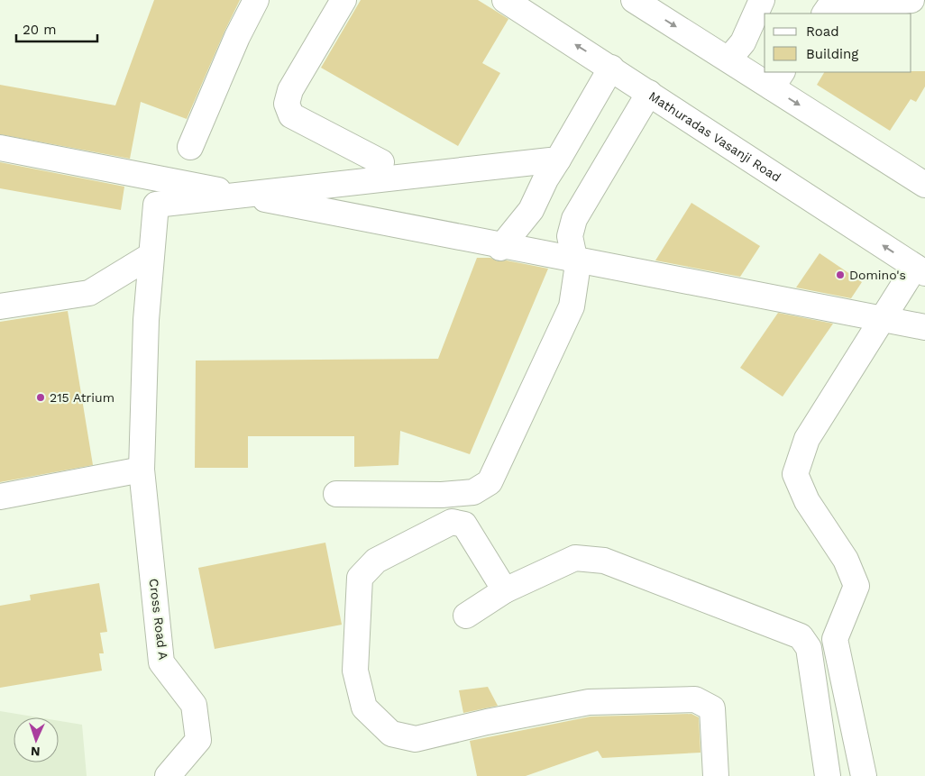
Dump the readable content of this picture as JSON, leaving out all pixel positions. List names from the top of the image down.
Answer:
{
  "streets": {
    "street": ["Mathuradas Vasanji Road", "Cross Road A"]
  },
  "places": ["Domino's", "215 Atrium"],
  "legend": ["Road", "Building"],
  "scale_bar": "20 m",
  "north": "bottom"
}
